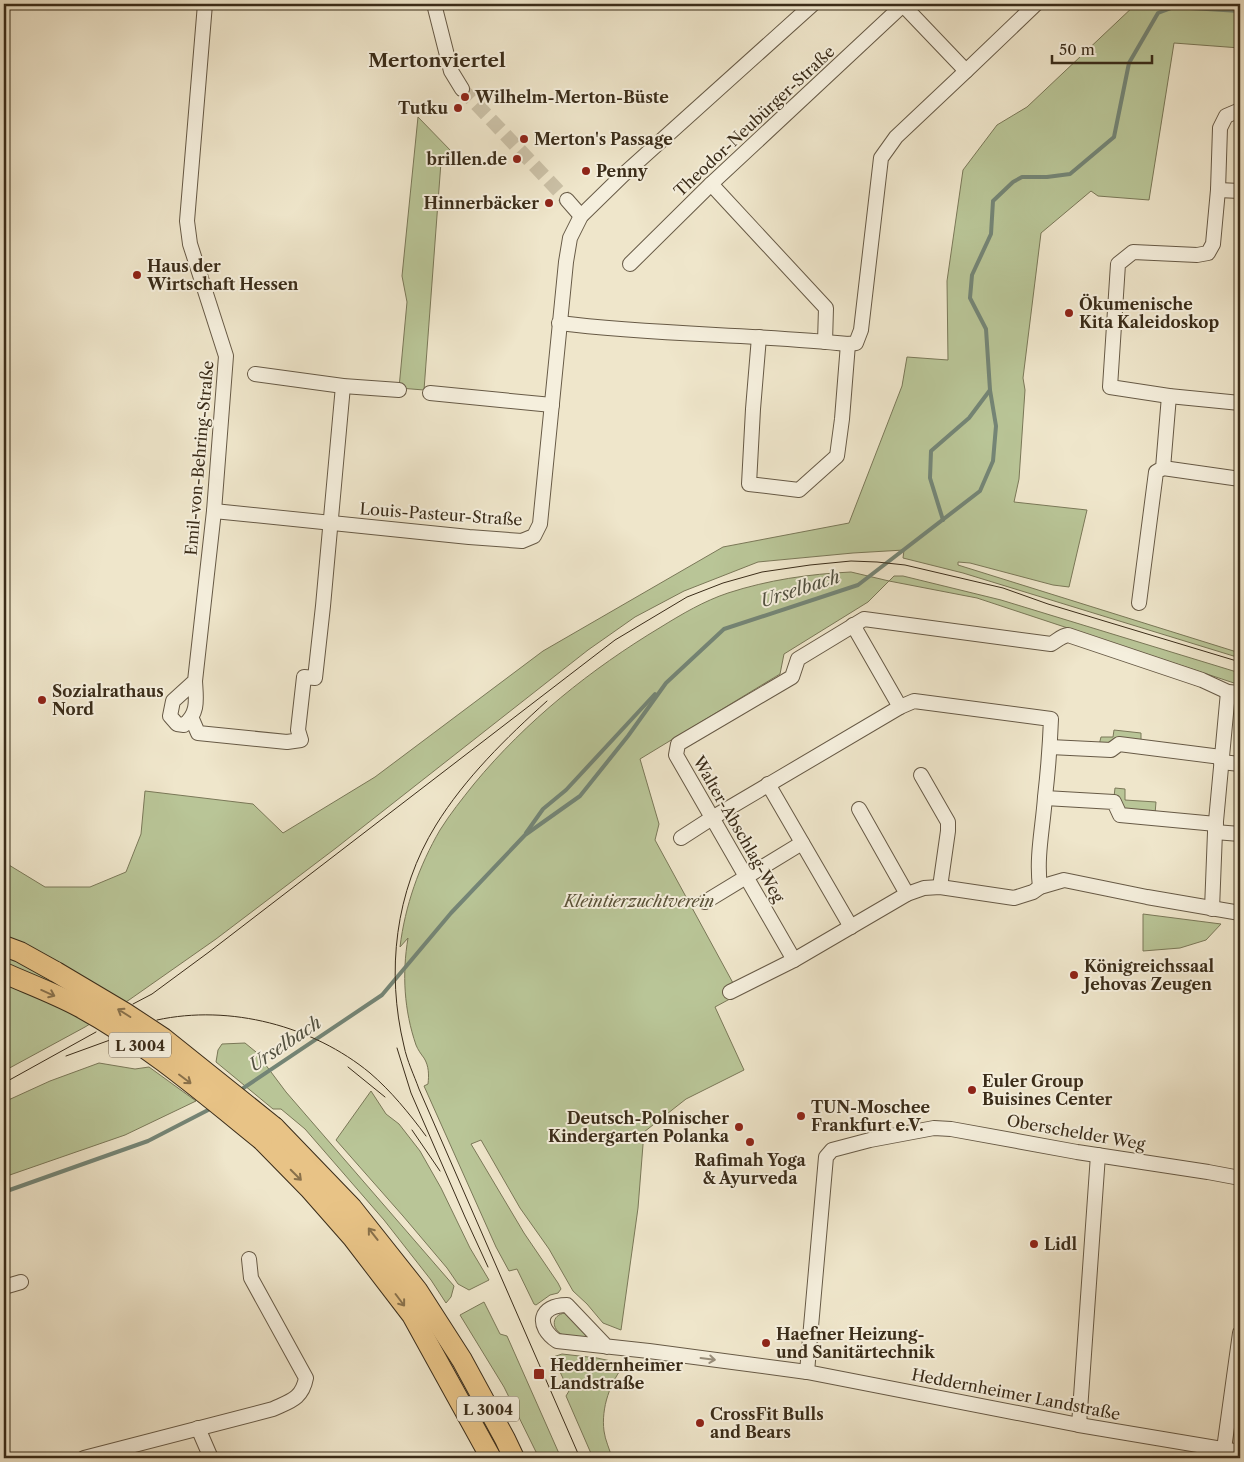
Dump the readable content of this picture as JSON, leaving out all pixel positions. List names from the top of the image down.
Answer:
{
  "streets": {
    "highway": ["L 3004"],
    "street": [
      "Theodor-Neubürger-Straße",
      "Emil-von-Behring-Straße",
      "Louis-Pasteur-Straße",
      "Walter-Abschlag-Weg",
      "Oberschelder Weg",
      "Heddernheimer Landstraße"
    ]
  },
  "crossings": [
    ["Emil-von-Behring-Straße", "Louis-Pasteur-Straße"],
    ["Oberschelder Weg", "Heddernheimer Landstraße"]
  ],
  "districts": ["Mertonviertel"],
  "water": ["Urselbach"],
  "parks": ["Kleintierzuchtverein"],
  "places": {
    "other": [
      "Wilhelm-Merton-Büste",
      "Tutku",
      "Merton's Passage",
      "brillen.de",
      "Penny",
      "Hinnerbäcker",
      "Haus der Wirtschaft Hessen",
      "Ökumenische Kita Kaleidoskop",
      "Sozialrathaus Nord",
      "Königreichssaal Jehovas Zeugen",
      "Euler Group Buisines Center",
      "TUN-Moschee Frankfurt e.V.",
      "Deutsch-Polnischer Kindergarten Polanka",
      "Rafimah Yoga & Ayurveda",
      "Lidl",
      "Haefner Heizung- und Sanitärtechnik",
      "CrossFit Bulls and Bears"
    ],
    "transit": ["Heddernheimer Landstraße"]
  },
  "scale_bar": "50 m"
}
